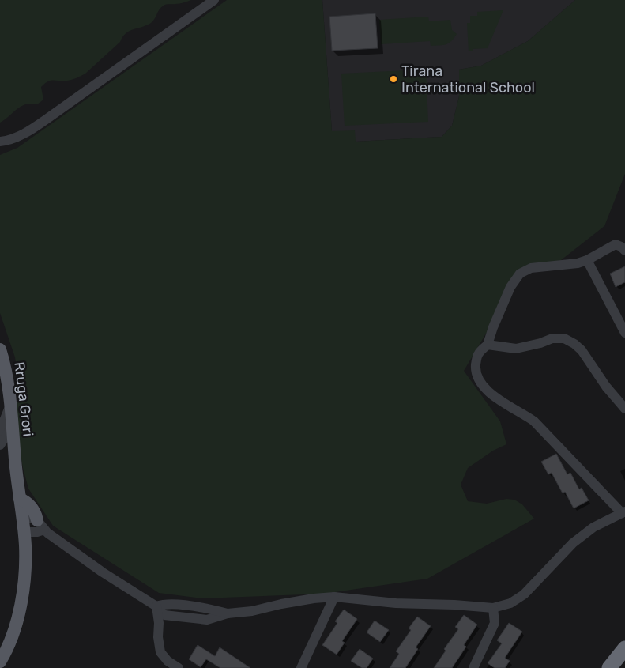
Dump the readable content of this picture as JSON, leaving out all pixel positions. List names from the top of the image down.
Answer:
{
  "streets": {
    "main road": ["Rruga Grori"]
  },
  "places": ["Tirana International School"]
}
